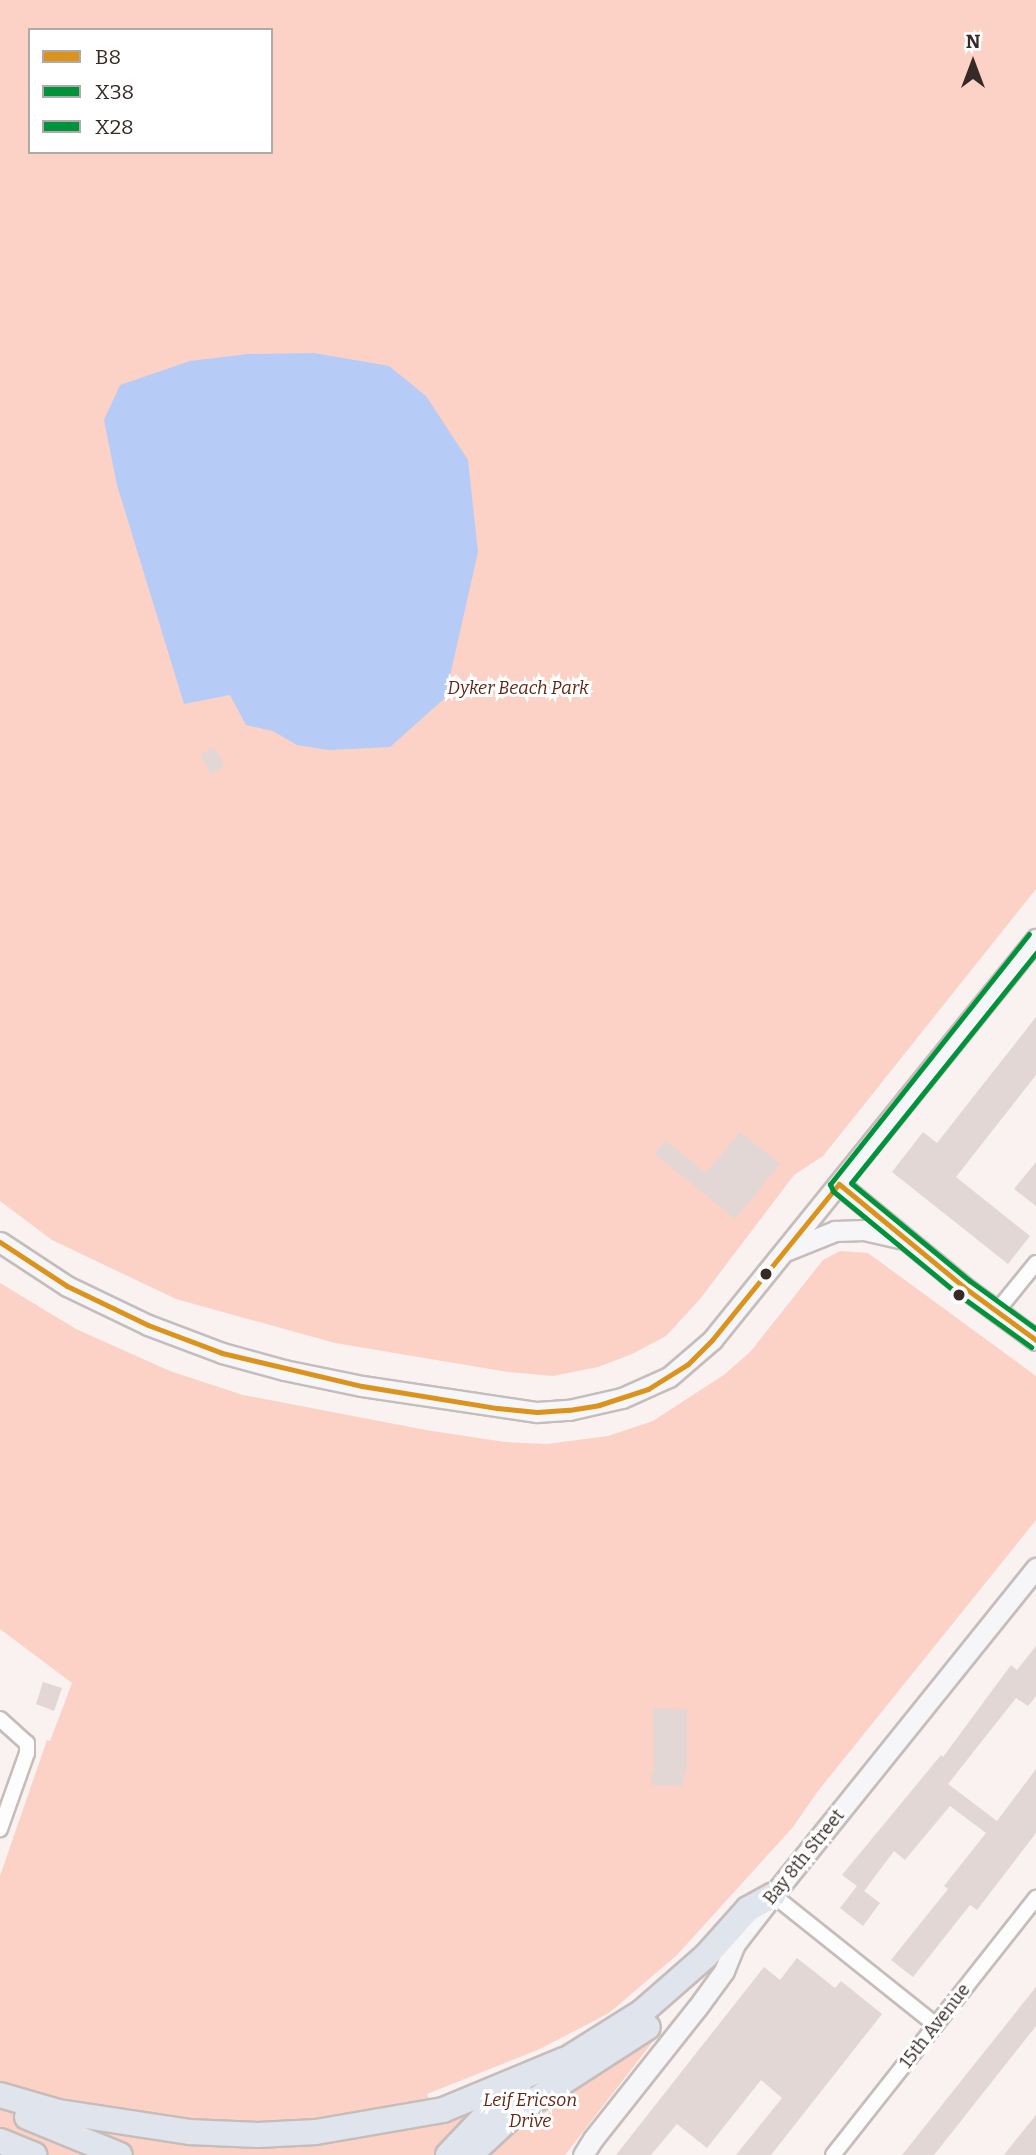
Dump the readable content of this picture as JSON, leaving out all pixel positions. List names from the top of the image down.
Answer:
{
  "streets": {
    "main road": ["Bay 8th Street"],
    "street": ["15th Avenue"]
  },
  "parks": ["Dyker Beach Park", "Leif Ericson Drive"],
  "lines": ["transit line X38", "transit line X28", "transit line B8"],
  "legend": ["B8", "X38", "X28"],
  "north": "top"
}
